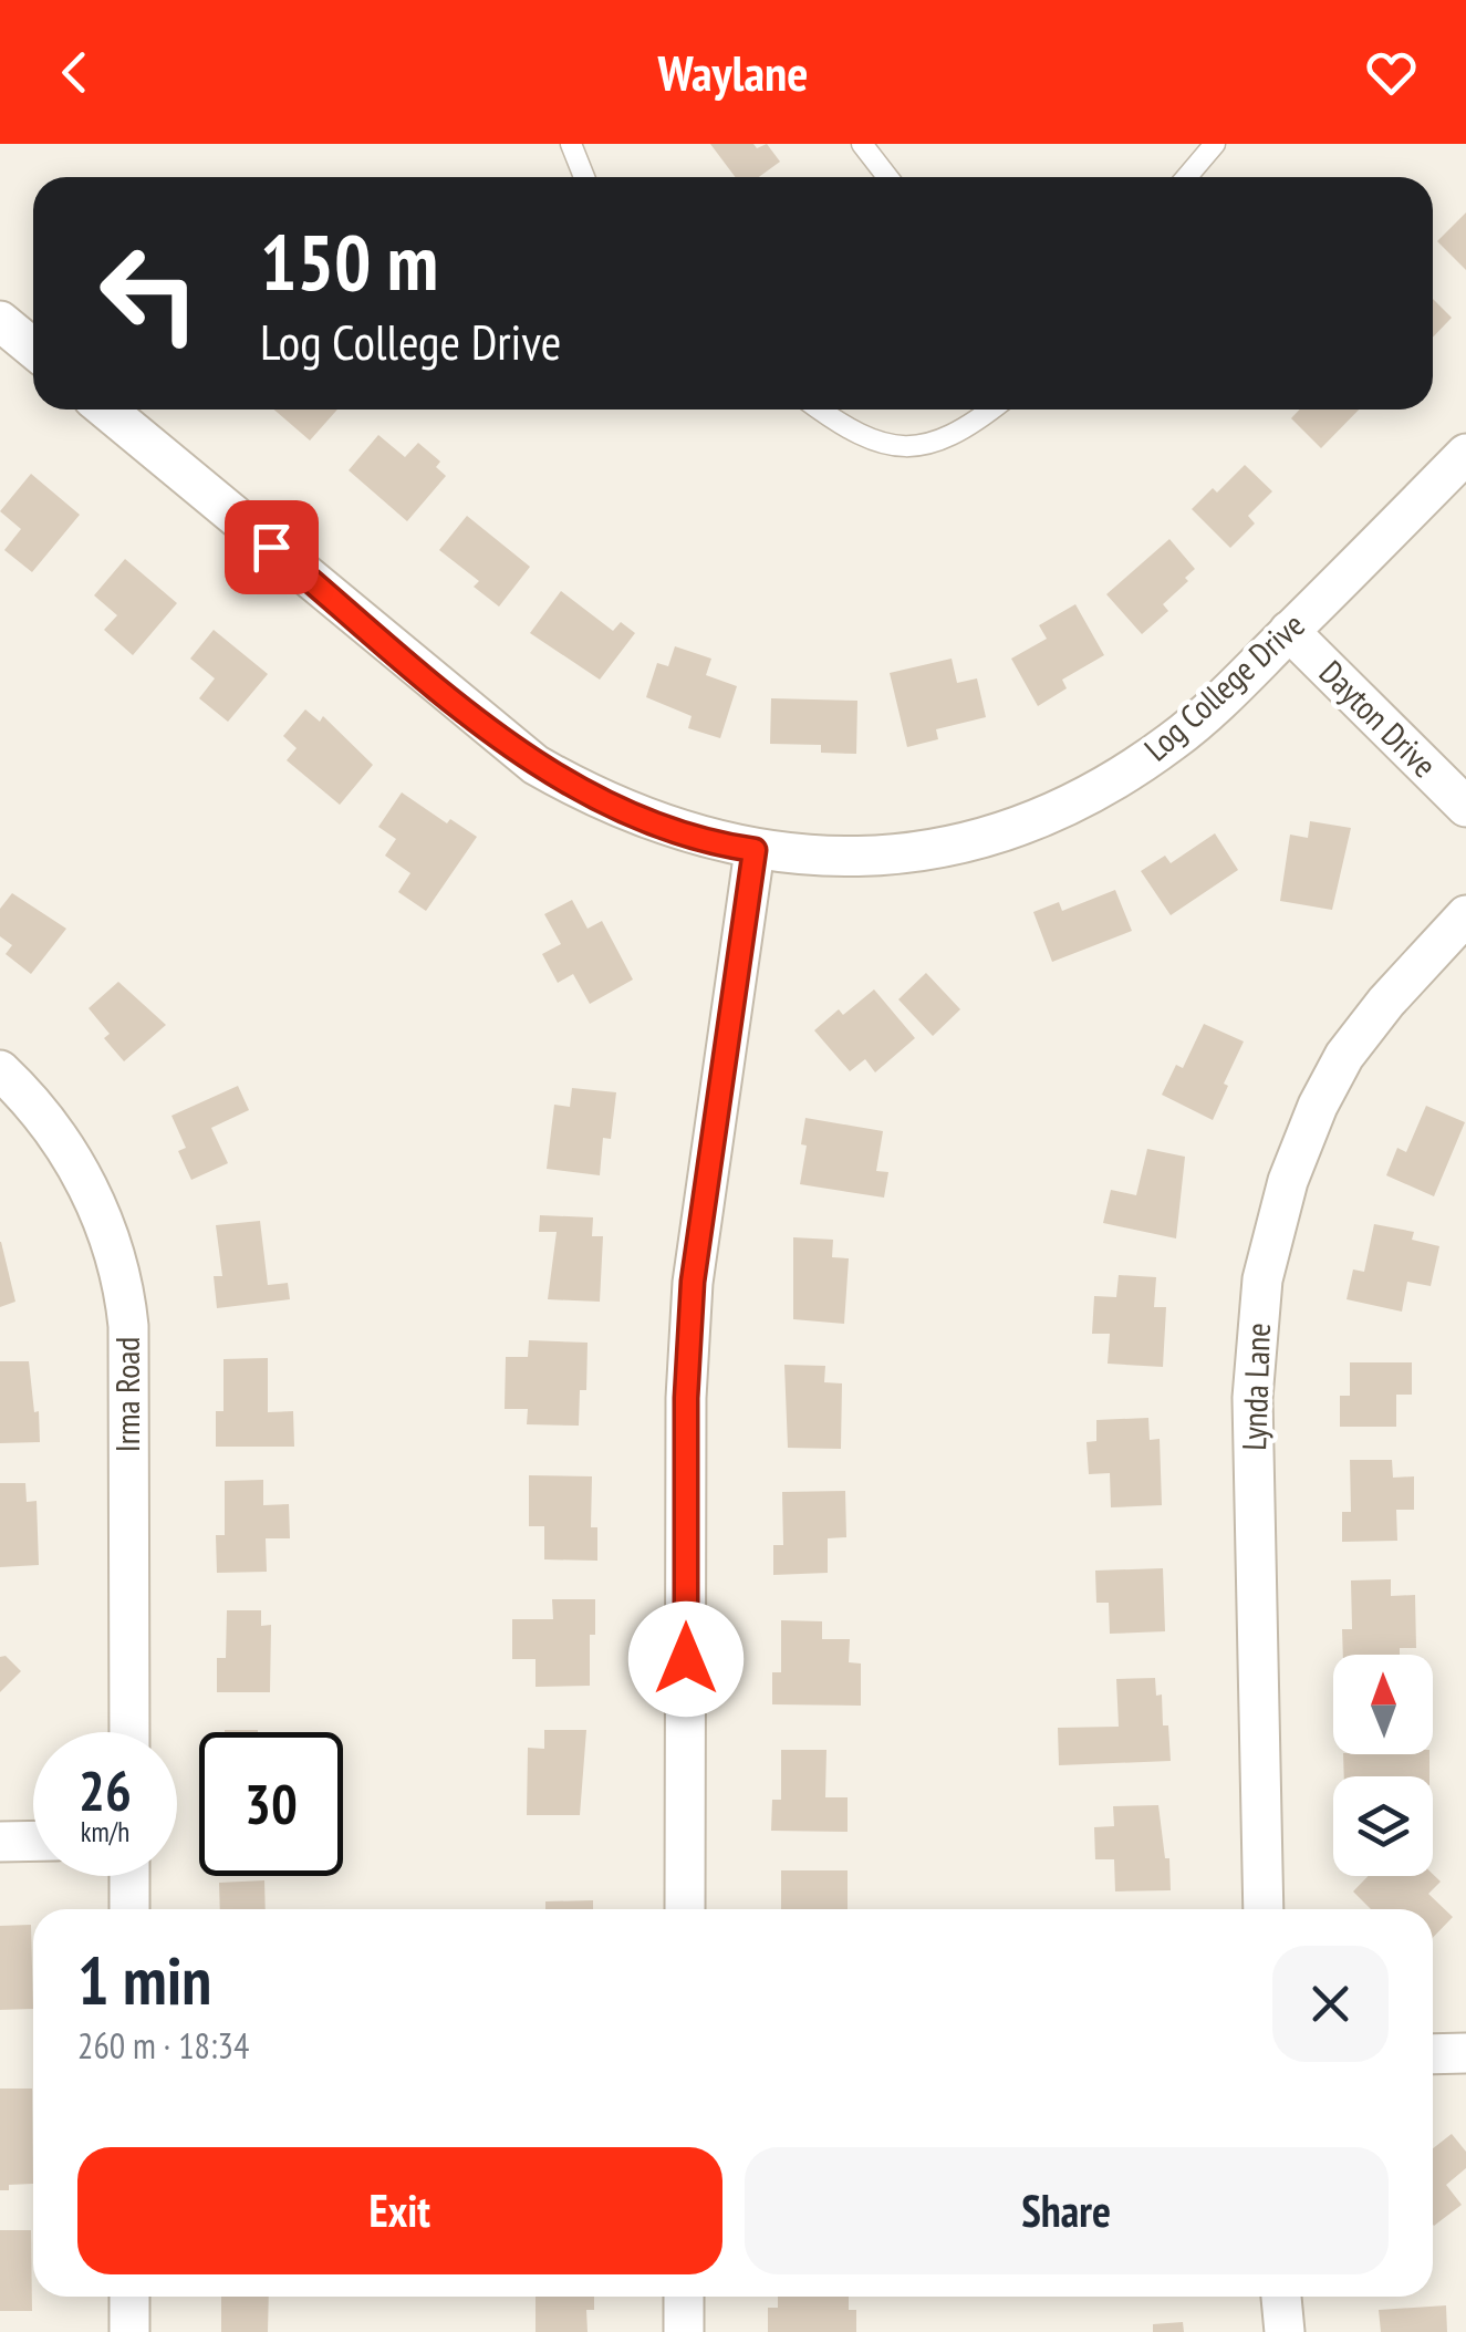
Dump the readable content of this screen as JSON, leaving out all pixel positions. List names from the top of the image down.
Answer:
{
  "streets": {
    "street": [
      "Log College Drive",
      "Dayton Drive",
      "Lynda Lane",
      "Irma Road"
    ]
  },
  "crossings": [
    ["Log College Drive", "Dayton Drive"]
  ],
  "north": "top",
  "page": {
    "header": "Waylane",
    "turn": ["150 m", "Log College Drive"],
    "speed": "26 km/h",
    "limit": "30",
    "heading": ["1 min", "260 m · 18:34"],
    "buttons": ["Exit", "Share"]
  }
}
